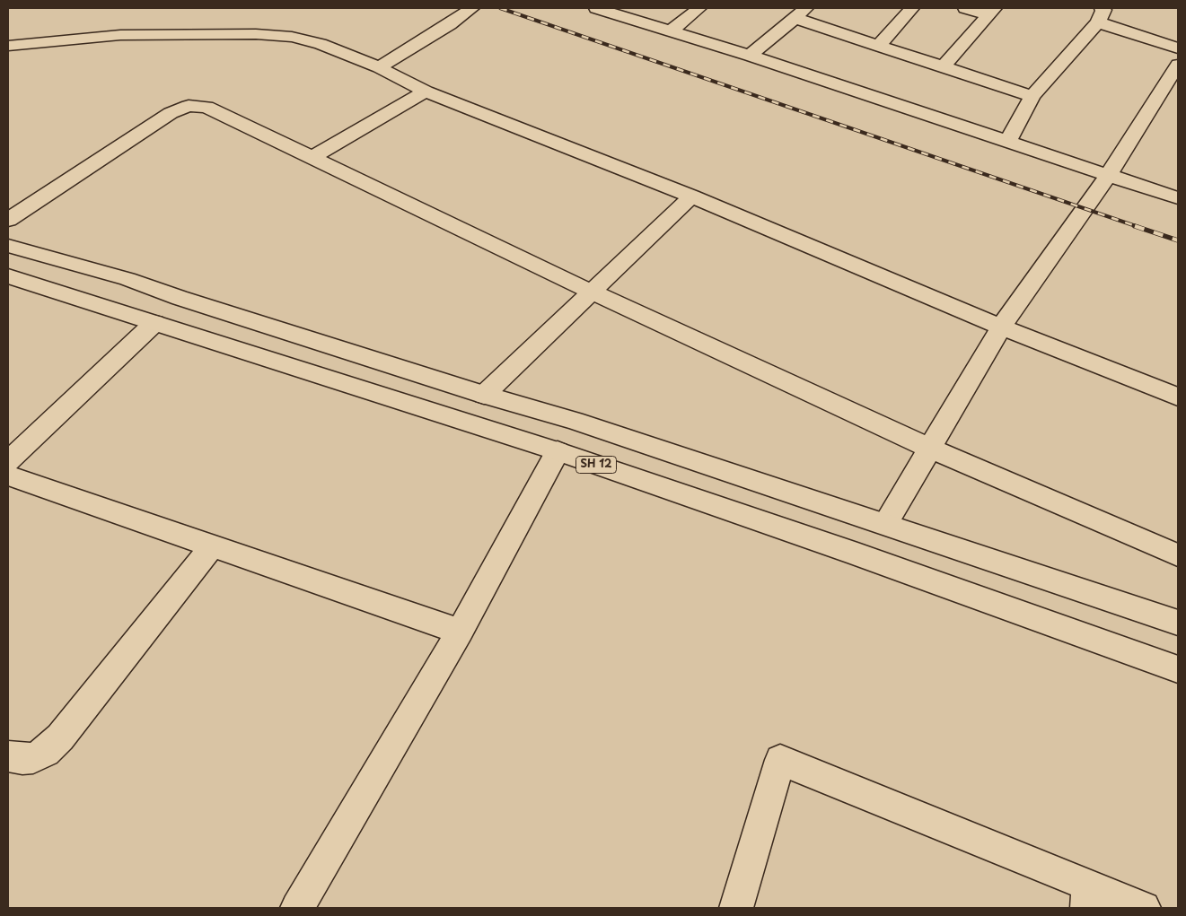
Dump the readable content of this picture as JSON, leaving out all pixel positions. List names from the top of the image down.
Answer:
{
  "streets": {
    "street": ["SH 12"]
  }
}
